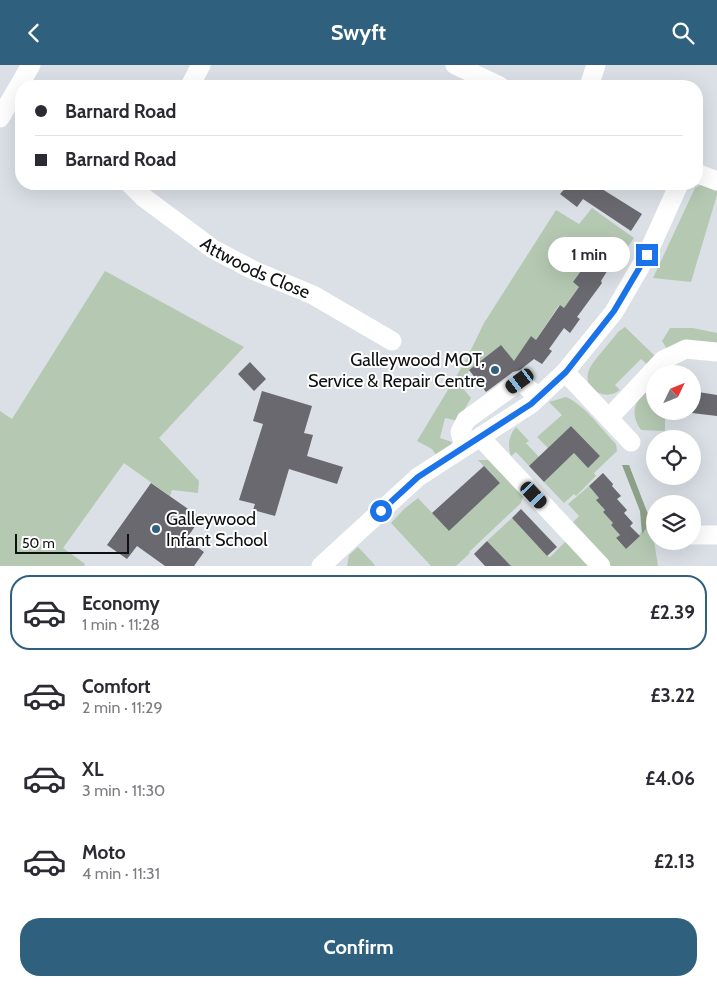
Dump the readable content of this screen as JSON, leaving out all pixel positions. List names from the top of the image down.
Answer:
{
  "streets": {
    "street": ["Attwoods Close"]
  },
  "places": ["Galleywood MOT, Service & Repair Centre", "Galleywood Infant School"],
  "scale_bar": "50 m",
  "north": "top right",
  "page": {
    "header": "Swyft",
    "banner": ["Barnard Road", "Barnard Road"],
    "bubble": "1 min",
    "scale": "50 m",
    "list": [
      {
        "name": "Economy",
        "note": "1 min · 11:28",
        "value": "£2.39"
      },
      {
        "name": "Comfort",
        "note": "2 min · 11:29",
        "value": "£3.22"
      },
      {
        "name": "XL",
        "note": "3 min · 11:30",
        "value": "£4.06"
      },
      {
        "name": "Moto",
        "note": "4 min · 11:31",
        "value": "£2.13"
      }
    ],
    "buttons": "Confirm"
  }
}
